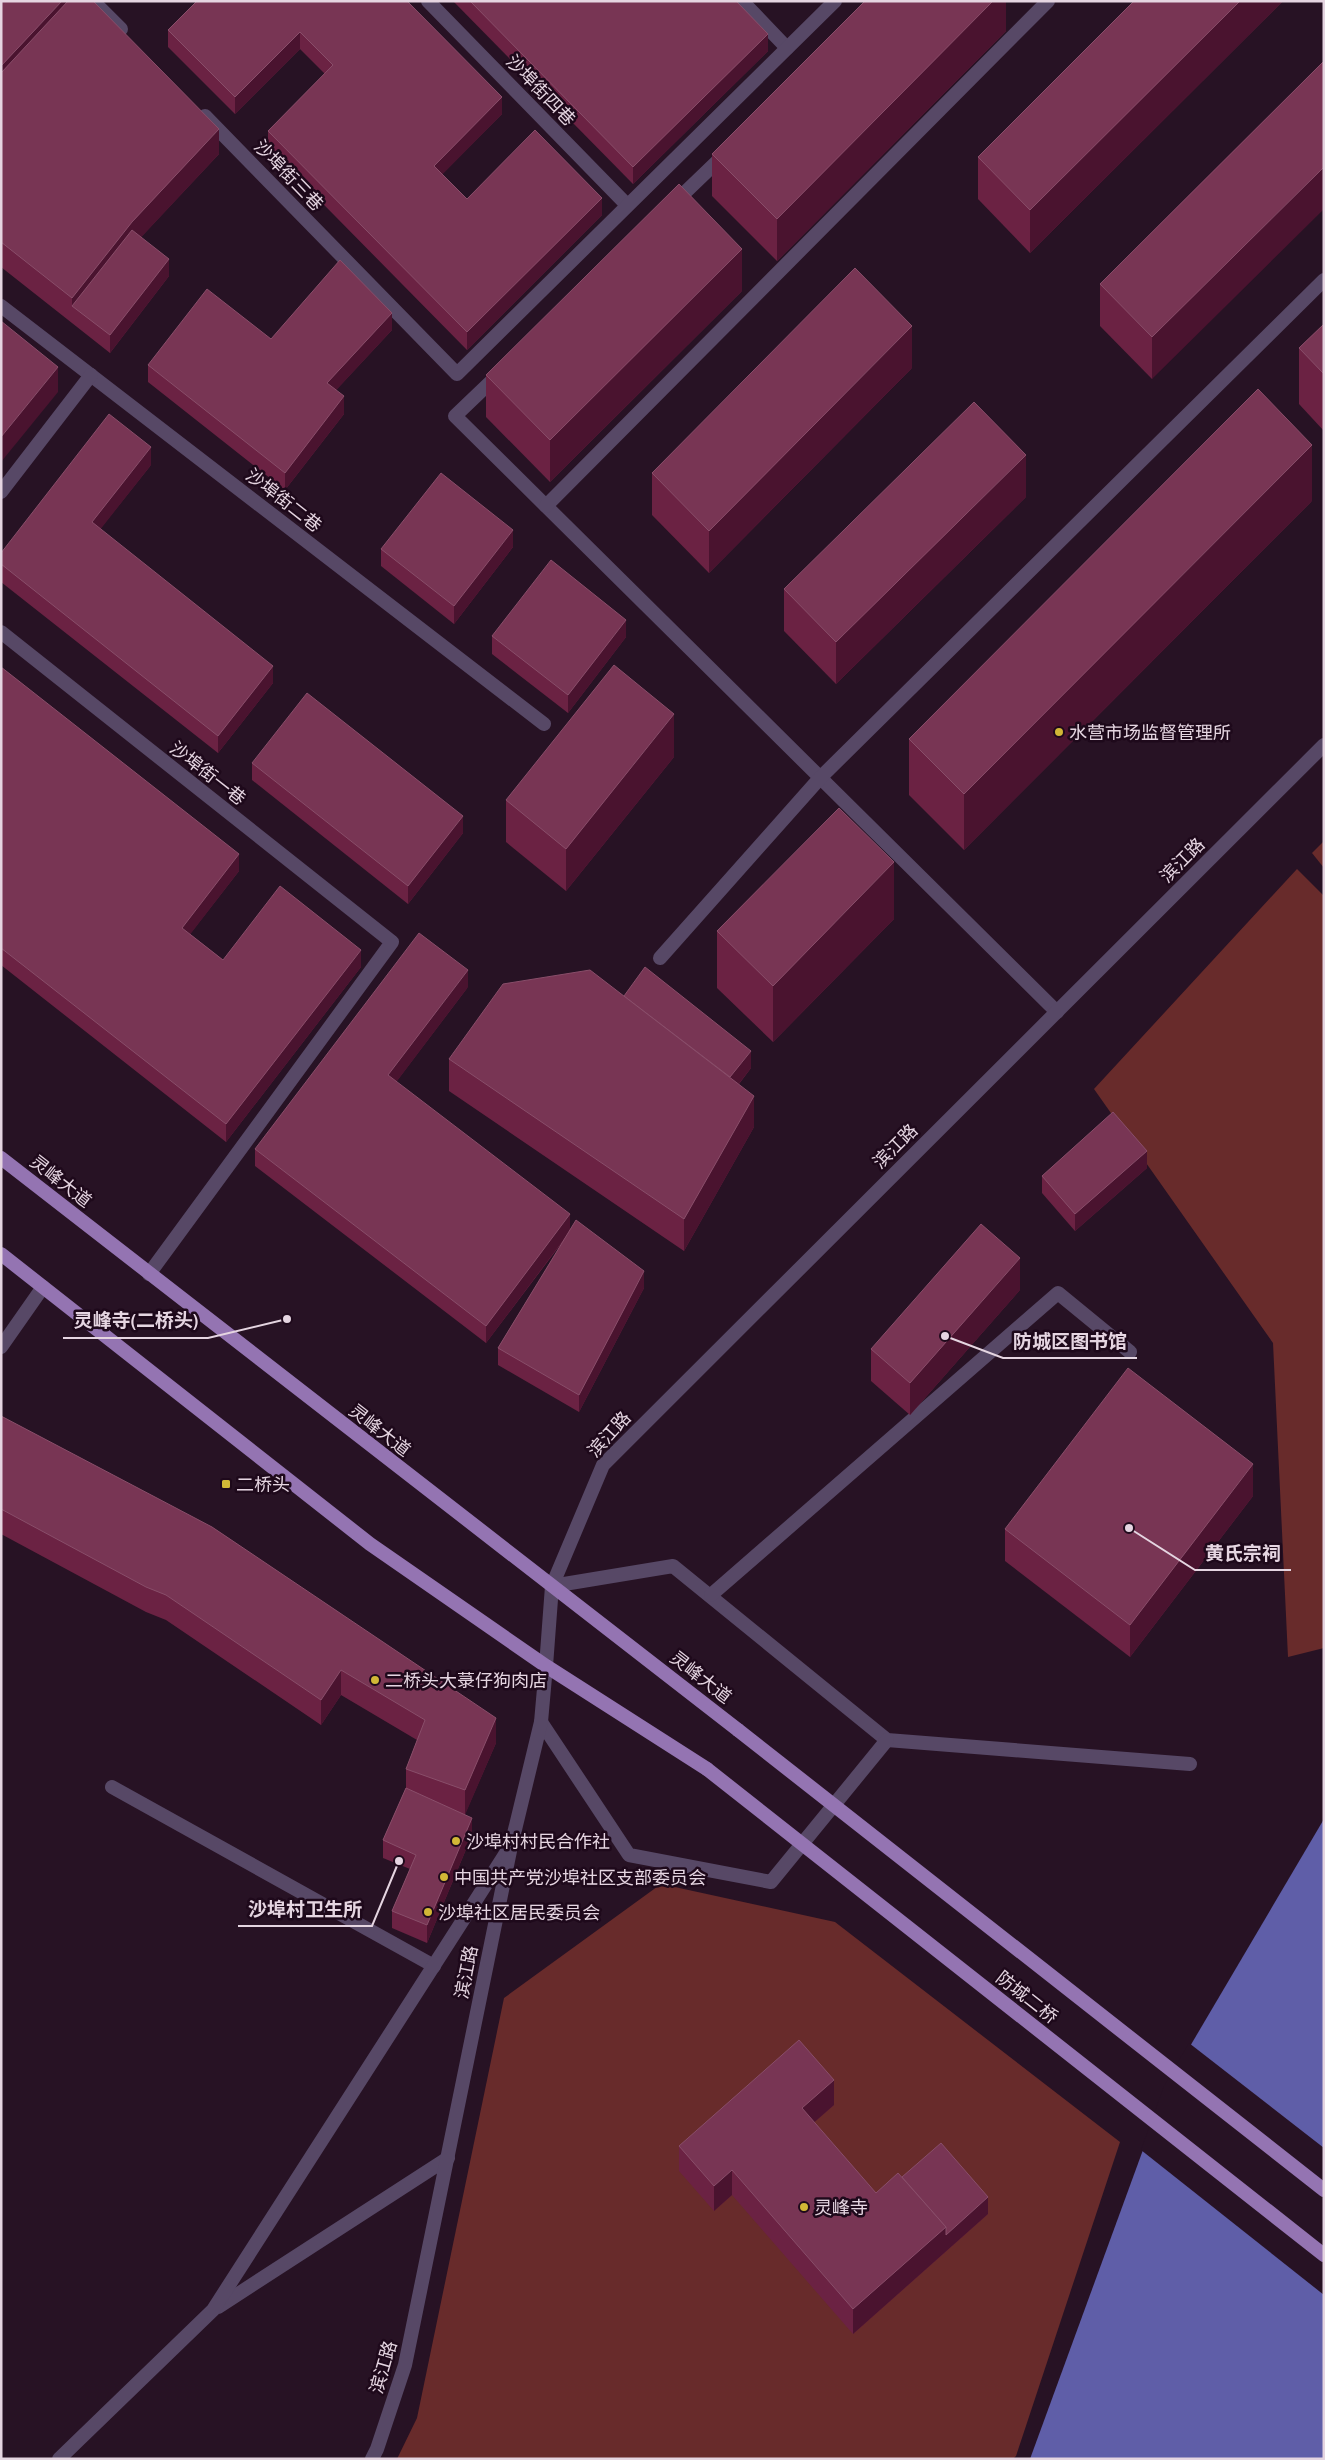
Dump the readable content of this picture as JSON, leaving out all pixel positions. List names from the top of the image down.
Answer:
{
  "streets": {
    "main road": ["灵峰大道", "防城二桥"],
    "street": [
      "沙埠街四巷",
      "沙埠街三巷",
      "沙埠街二巷",
      "沙埠街一巷",
      "滨江路"
    ]
  },
  "crossings": [
    ["沙埠街四巷", "沙埠街三巷"],
    ["沙埠街一巷", "灵峰大道"],
    ["滨江路", "灵峰大道"],
    ["滨江路", "防城二桥"],
    ["灵峰大道", "防城二桥"]
  ],
  "places": {
    "other": [
      "水营市场监督管理所",
      "灵峰寺(二桥头)",
      "防城区图书馆",
      "黄氏宗祠",
      "二桥头大菉仔狗肉店",
      "沙埠村村民合作社",
      "沙埠村卫生所",
      "中国共产党沙埠社区支部委员会",
      "沙埠社区居民委员会",
      "灵峰寺"
    ],
    "transit": ["二桥头"]
  }
}
